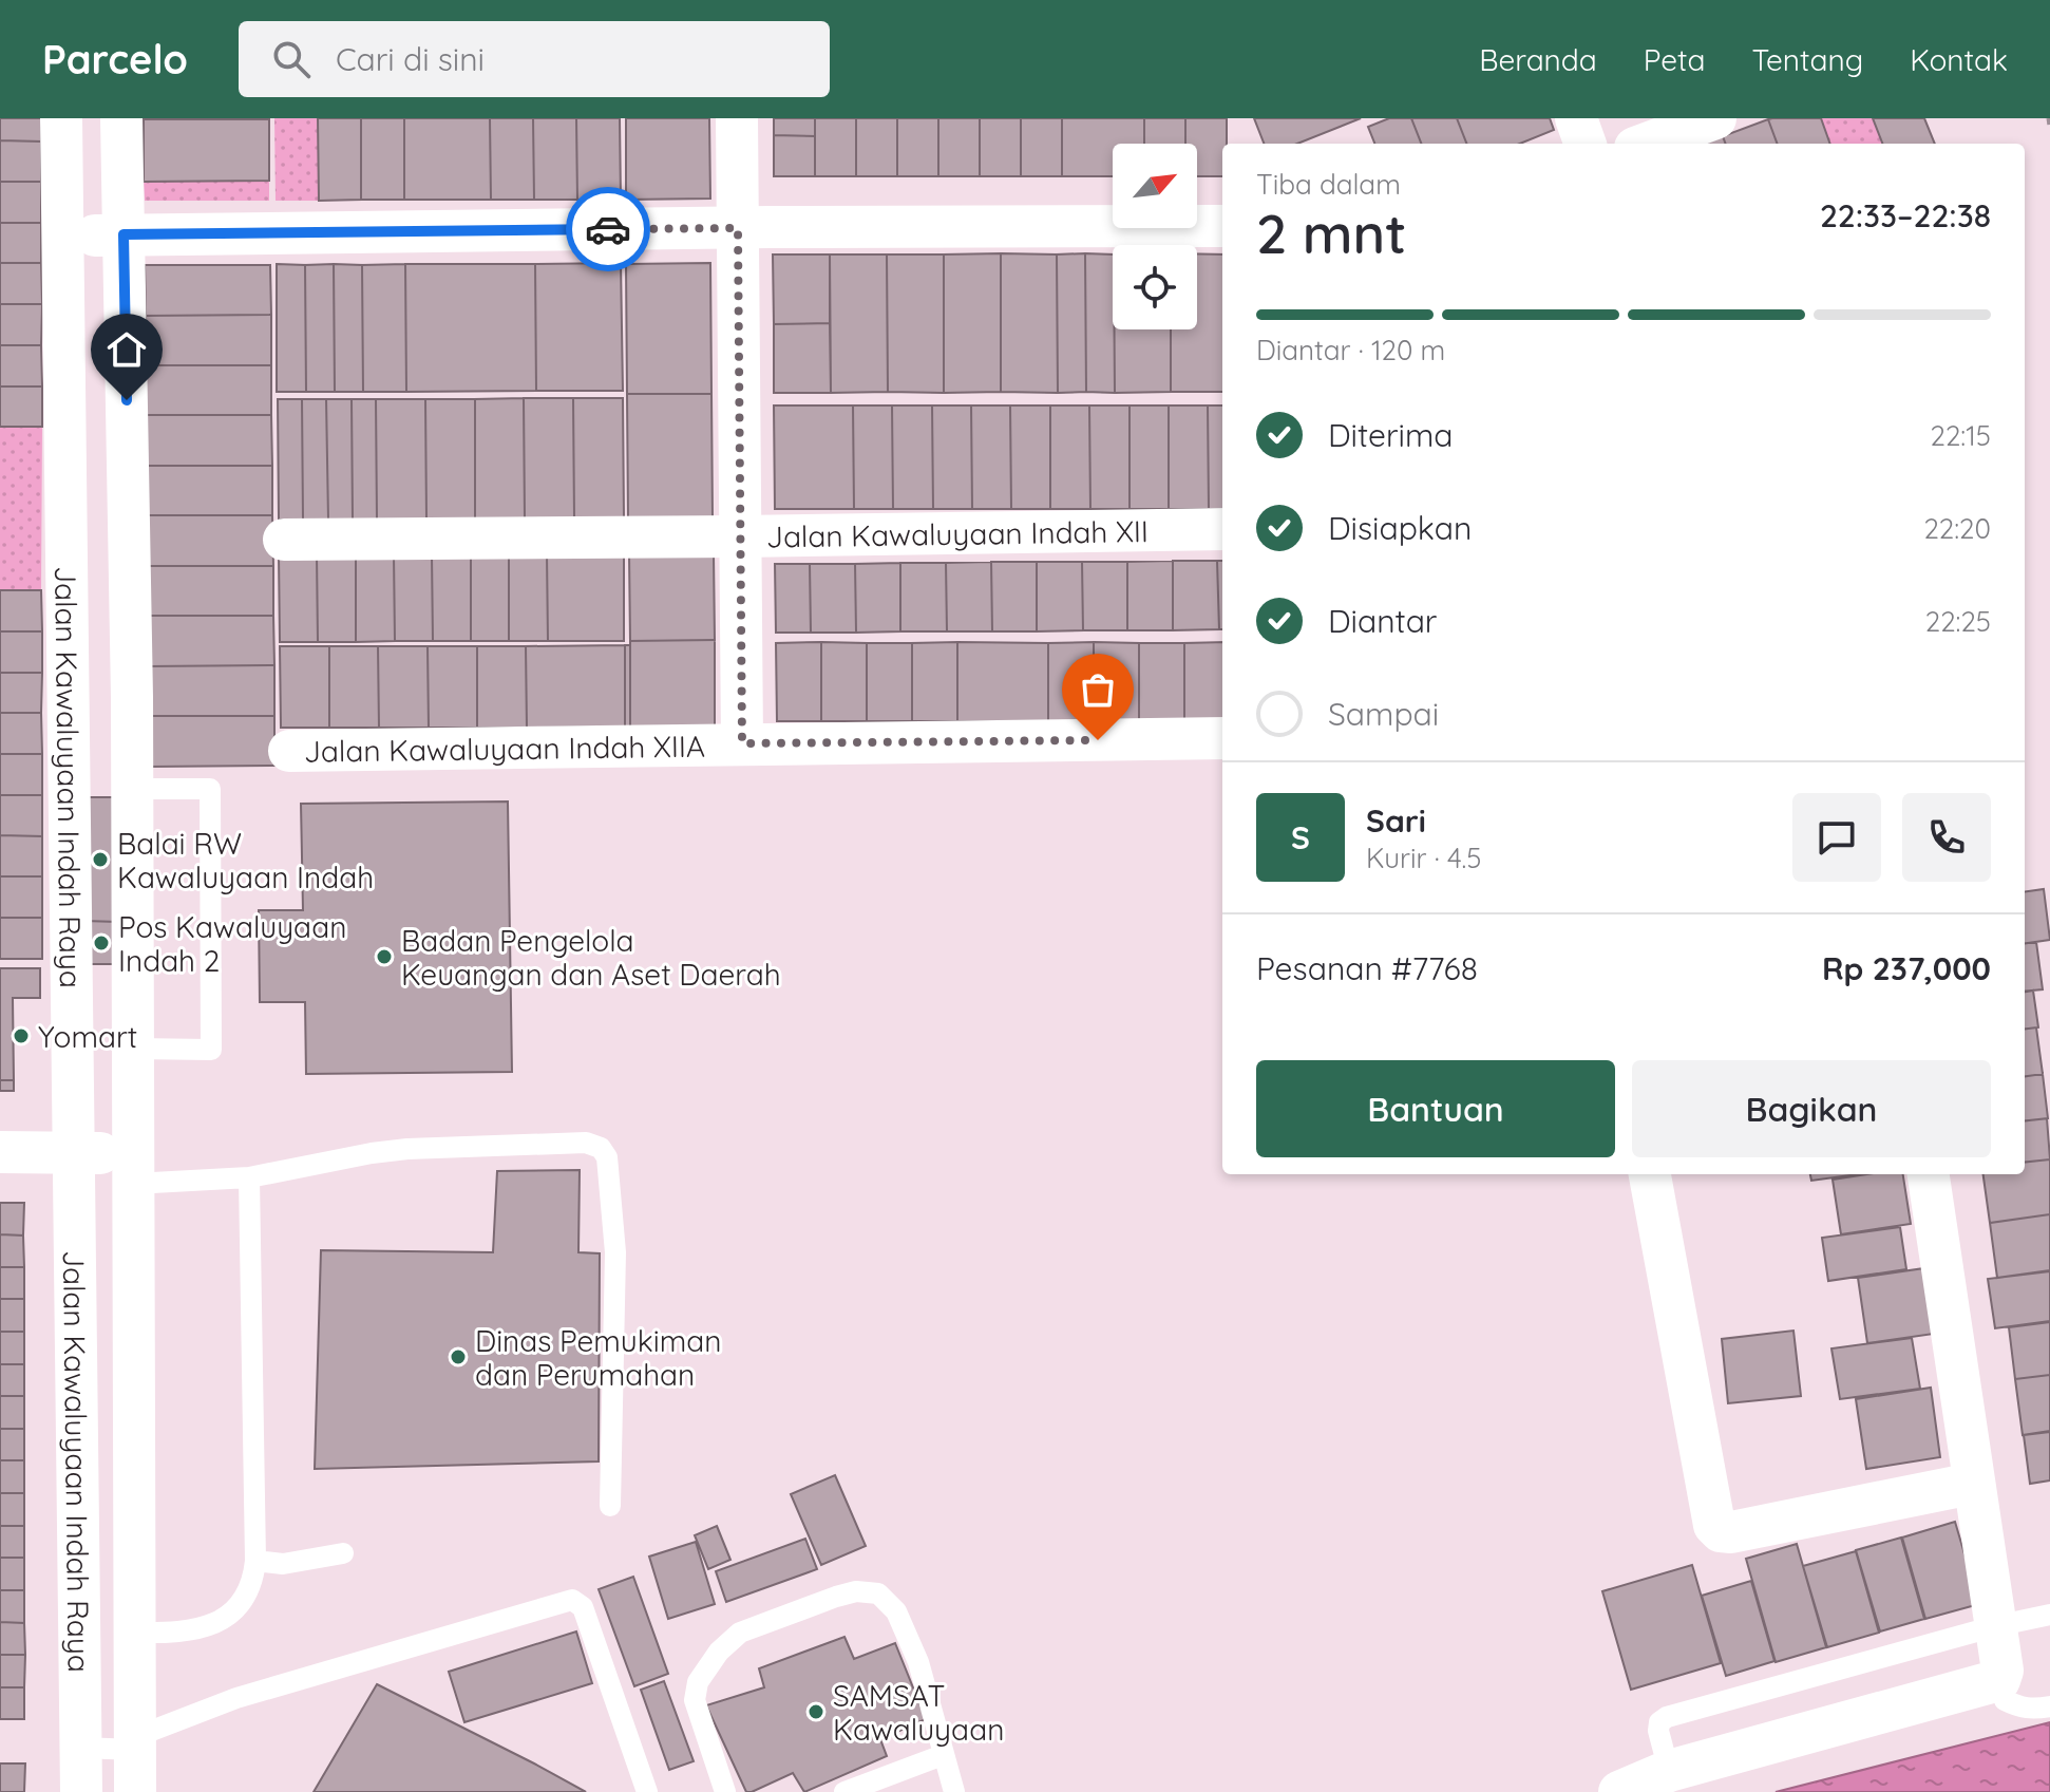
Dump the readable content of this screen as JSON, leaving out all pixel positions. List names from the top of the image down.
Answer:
{
  "streets": {
    "street": ["Jalan Kawaluyaan Indah XII", "Jalan Kawaluyaan Indah XIIA", "Jalan Kawaluyaan Indah Raya"]
  },
  "places": [
    "Balai RW Kawaluyaan Indah",
    "Pos Kawaluyaan Indah 2",
    "Badan Pengelola Keuangan dan Aset Daerah",
    "Yomart",
    "Dinas Pemukiman dan Perumahan",
    "SAMSAT Kawaluyaan"
  ],
  "north": "top right",
  "page": {
    "header": "Parcelo",
    "search": "Cari di sini",
    "nav": [
      "Beranda",
      "Peta",
      "Tentang",
      "Kontak"
    ],
    "heading": ["2 mnt", "Tiba dalam", "22:33–22:38"],
    "panel": [
      "Sari",
      "Kurir · 4.5",
      "Pesanan #7768",
      "Rp 237,000"
    ],
    "bar": "Diantar · 120 m",
    "list": [
      ["Diterima", "22:15"],
      ["Disiapkan", "22:20"],
      ["Diantar", "22:25"],
      "Sampai"
    ],
    "round": "S",
    "buttons": ["Bantuan", "Bagikan"]
  }
}
